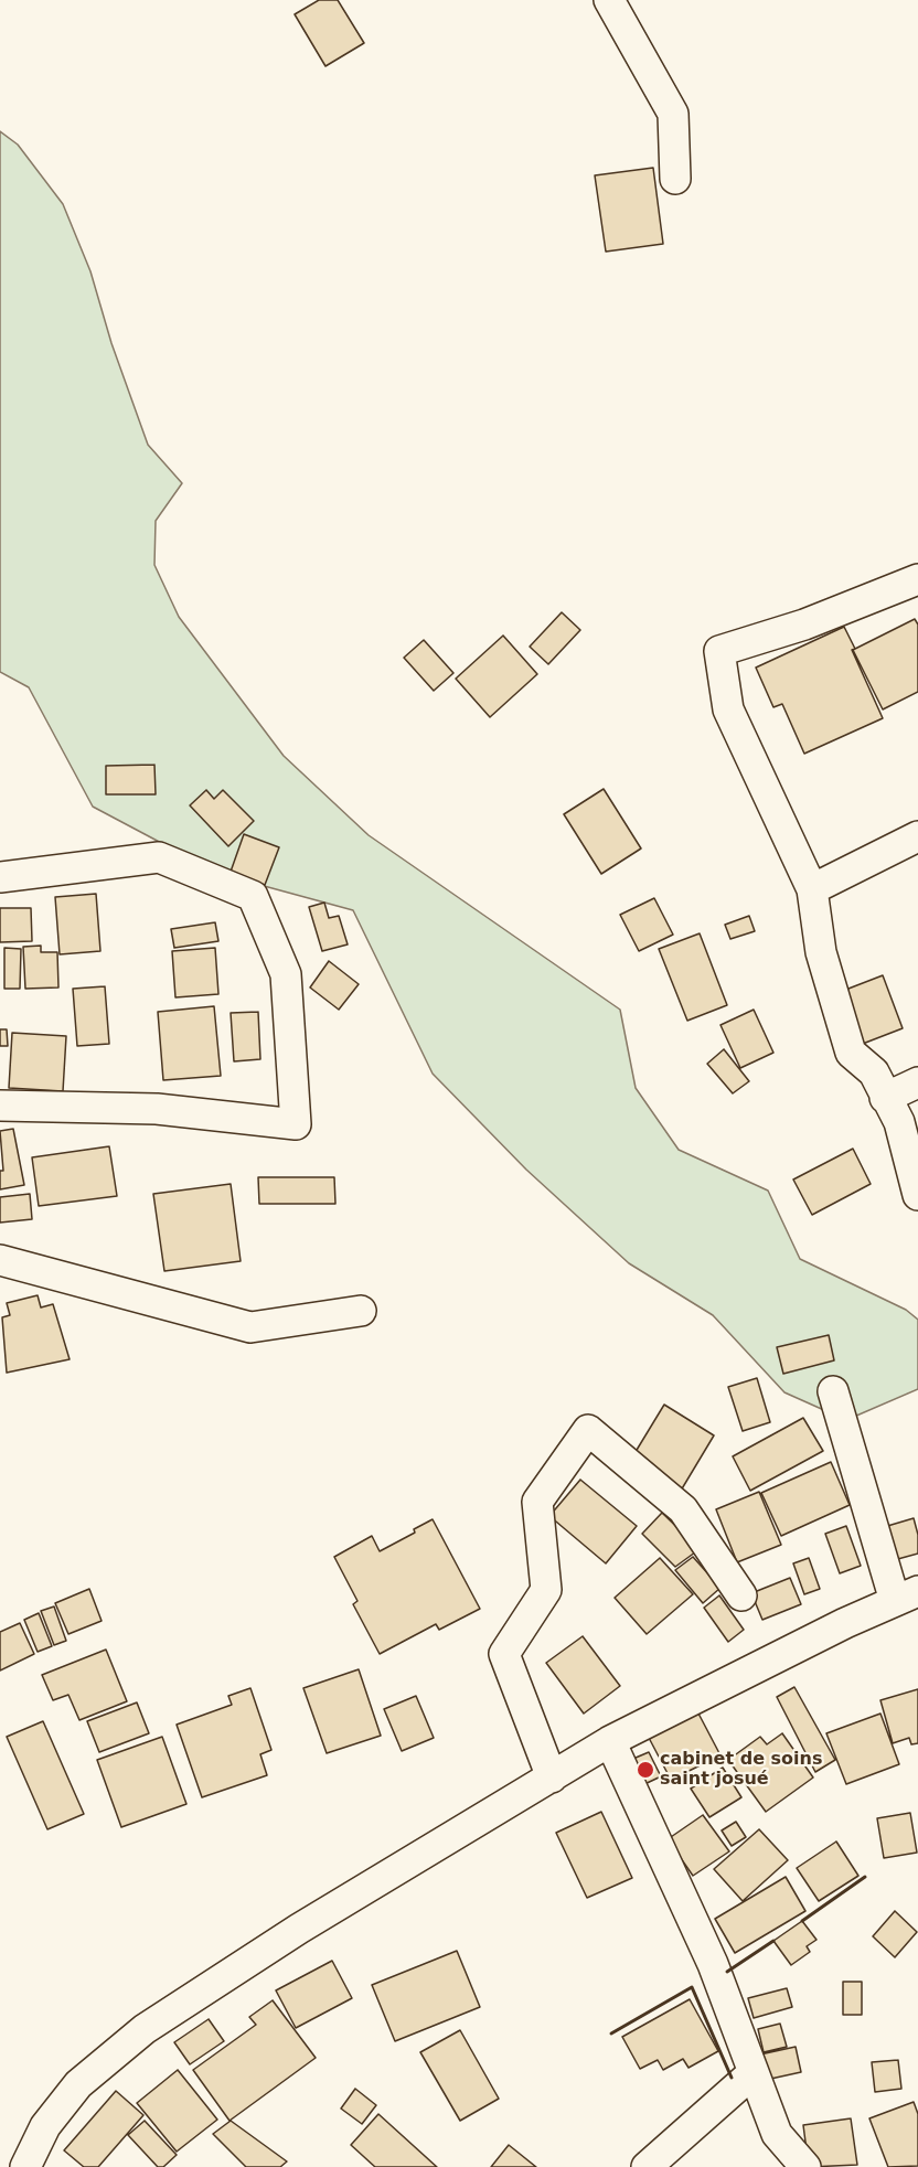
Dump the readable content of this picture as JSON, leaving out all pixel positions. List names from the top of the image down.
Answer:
{
  "places": ["cabinet de soins saint josué"]
}
